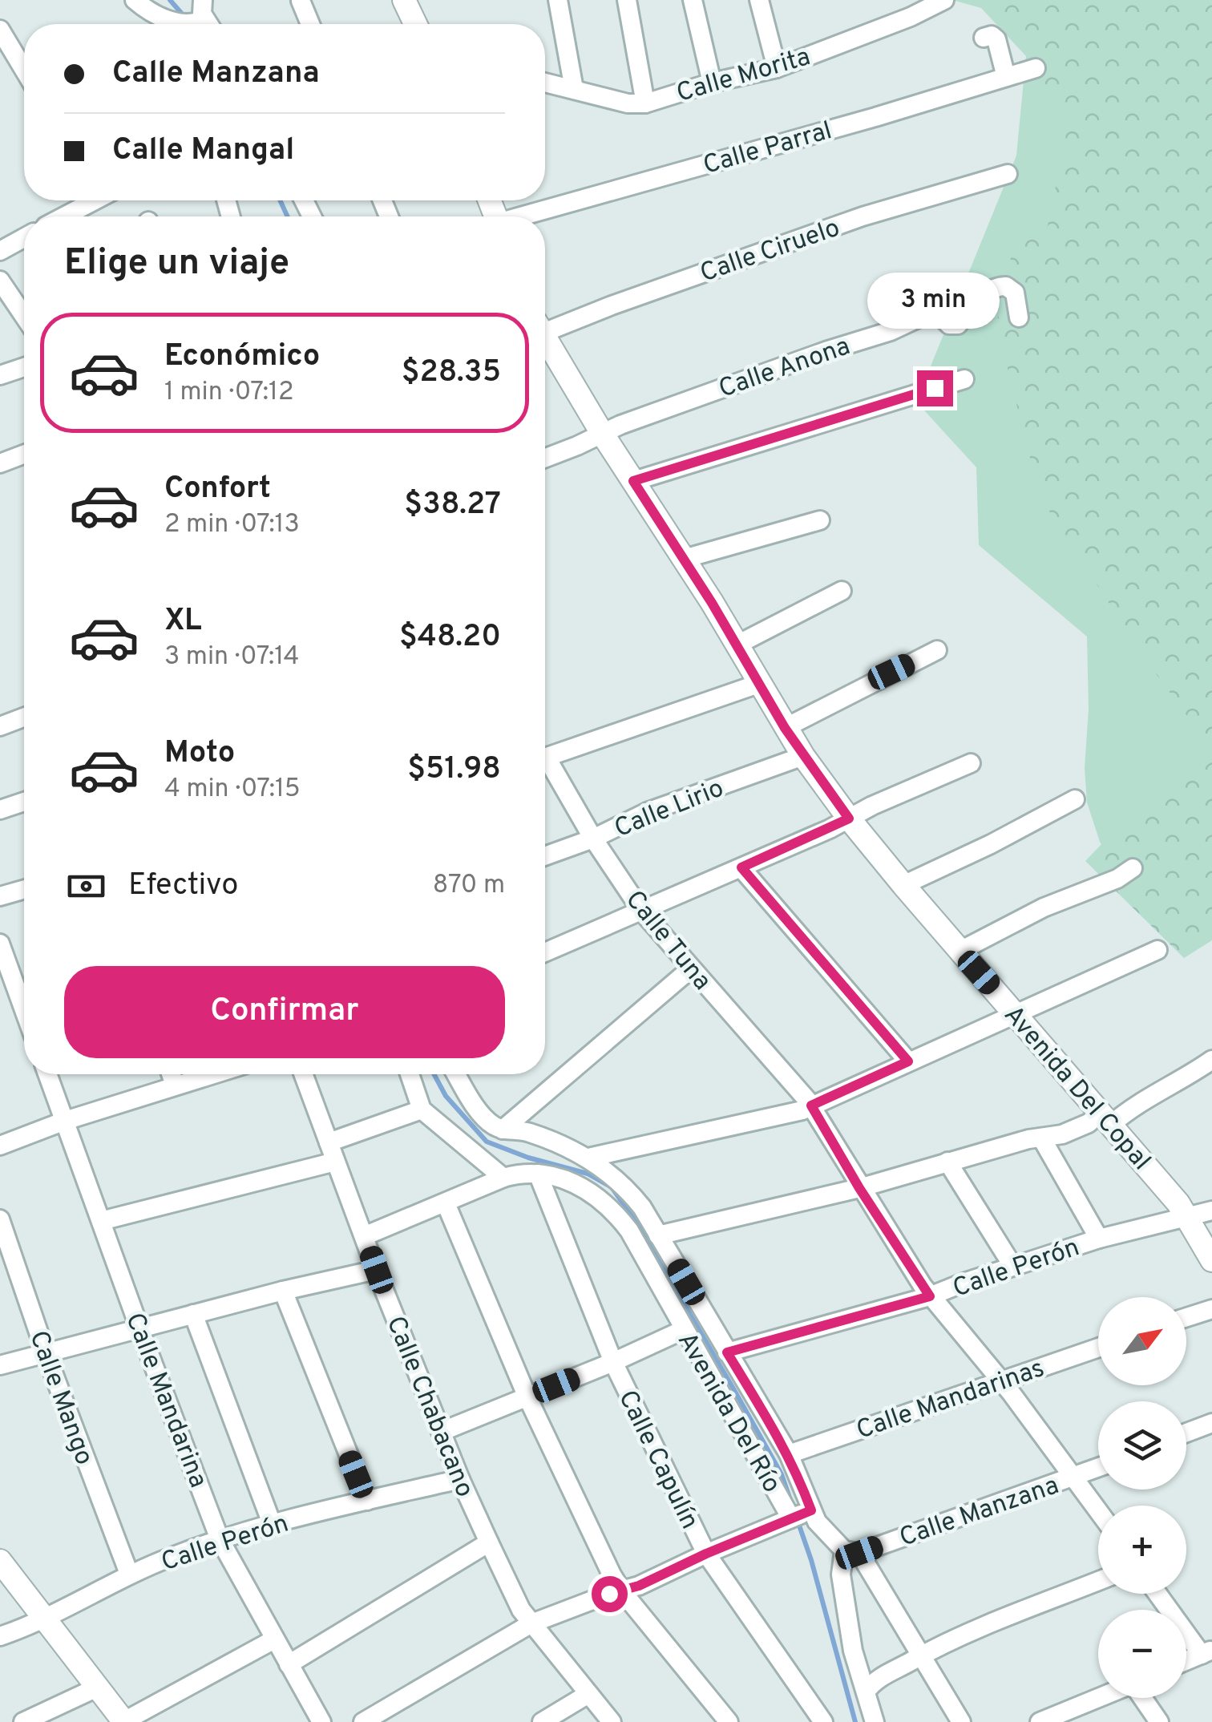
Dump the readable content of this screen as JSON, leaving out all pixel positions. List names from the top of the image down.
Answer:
{
  "streets": {
    "street": [
      "Calle Morita",
      "Calle Parral",
      "Calle Ciruelo",
      "Calle Anona",
      "Calle Lirio",
      "Calle Tuna",
      "Avenida Del Copal",
      "Calle Perón",
      "Calle Mango",
      "Calle Mandarinas",
      "Calle Mandarina",
      "Calle Chabacano",
      "Avenida Del Río",
      "Calle Capulín",
      "Calle Manzana"
    ]
  },
  "crossings": [
    ["Calle Anona", "Avenida Del Copal"],
    ["Calle Lirio", "Calle Tuna"],
    ["Calle Lirio", "Avenida Del Copal"],
    ["Calle Tuna", "Calle Perón"],
    ["Calle Tuna", "Calle Mandarinas"],
    ["Calle Tuna", "Calle Manzana"],
    ["Avenida Del Copal", "Calle Perón"],
    ["Calle Perón", "Calle Mango"],
    ["Calle Perón", "Calle Mandarina"],
    ["Calle Perón", "Calle Chabacano"],
    ["Calle Perón", "Avenida Del Río"],
    ["Calle Mandarinas", "Avenida Del Río"],
    ["Avenida Del Río", "Calle Capulín"],
    ["Avenida Del Río", "Calle Manzana"]
  ],
  "north": "top right",
  "page": {
    "banner": ["Calle Manzana", "Calle Mangal"],
    "heading": "Elige un viaje",
    "bubble": "3 min",
    "list": [
      {
        "name": "Económico",
        "note": "1 min · 07:12",
        "value": "$28.35"
      },
      {
        "name": "Confort",
        "note": "2 min · 07:13",
        "value": "$38.27"
      },
      {
        "name": "XL",
        "note": "3 min · 07:14",
        "value": "$48.20"
      },
      {
        "name": "Moto",
        "note": "4 min · 07:15",
        "value": "$51.98"
      }
    ],
    "pay": ["Efectivo", "870 m"],
    "buttons": "Confirmar",
    "map_buttons": ["+", "−"]
  }
}
